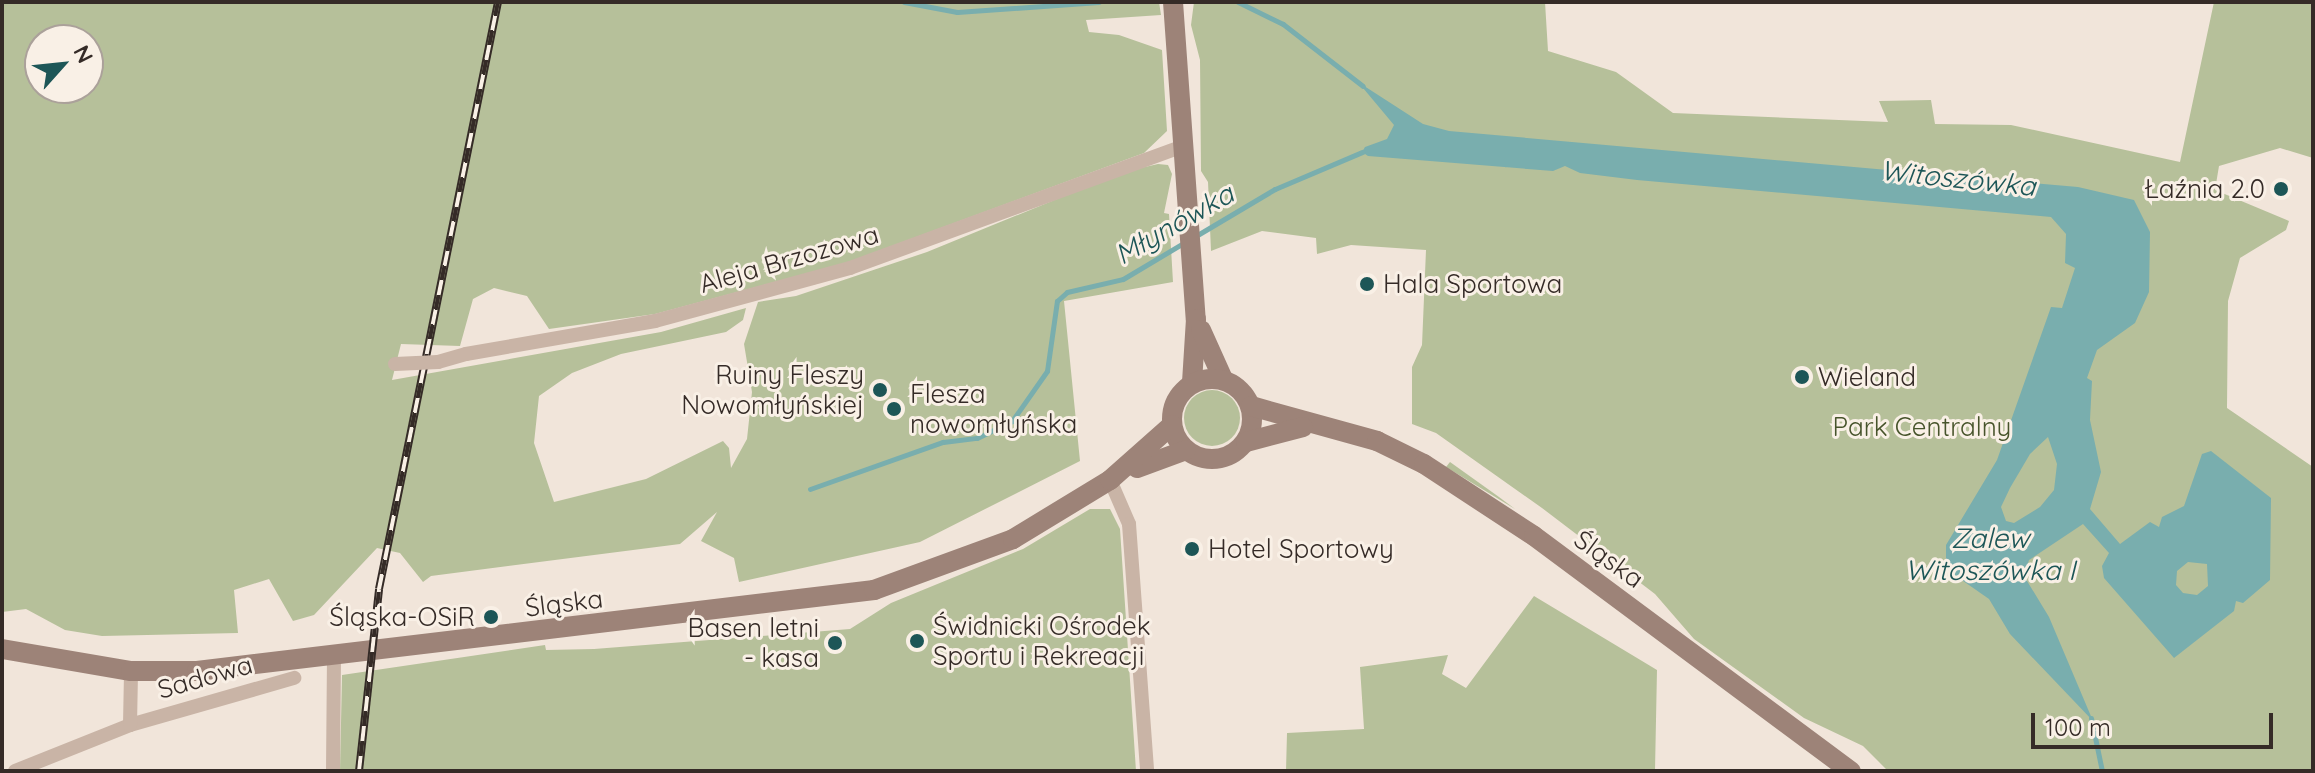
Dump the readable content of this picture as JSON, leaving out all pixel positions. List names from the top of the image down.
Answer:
{
  "streets": {
    "street": ["Aleja Brzozowa", "Śląska", "Sadowa"]
  },
  "crossings": [
    ["Śląska", "Sadowa"]
  ],
  "water": ["Witoszówka", "Młynówka", "Zalew Witoszówka I"],
  "parks": ["Park Centralny"],
  "places": [
    "Łaźnia 2.0",
    "Hala Sportowa",
    "Wieland",
    "Ruiny Fleszy Nowomłyńskiej",
    "Flesza nowomłyńska",
    "Hotel Sportowy",
    "Śląska-OSiR",
    "Świdnicki Ośrodek Sportu i Rekreacji",
    "Basen letni - kasa"
  ],
  "scale_bar": "100 m",
  "north": "top right"
}
